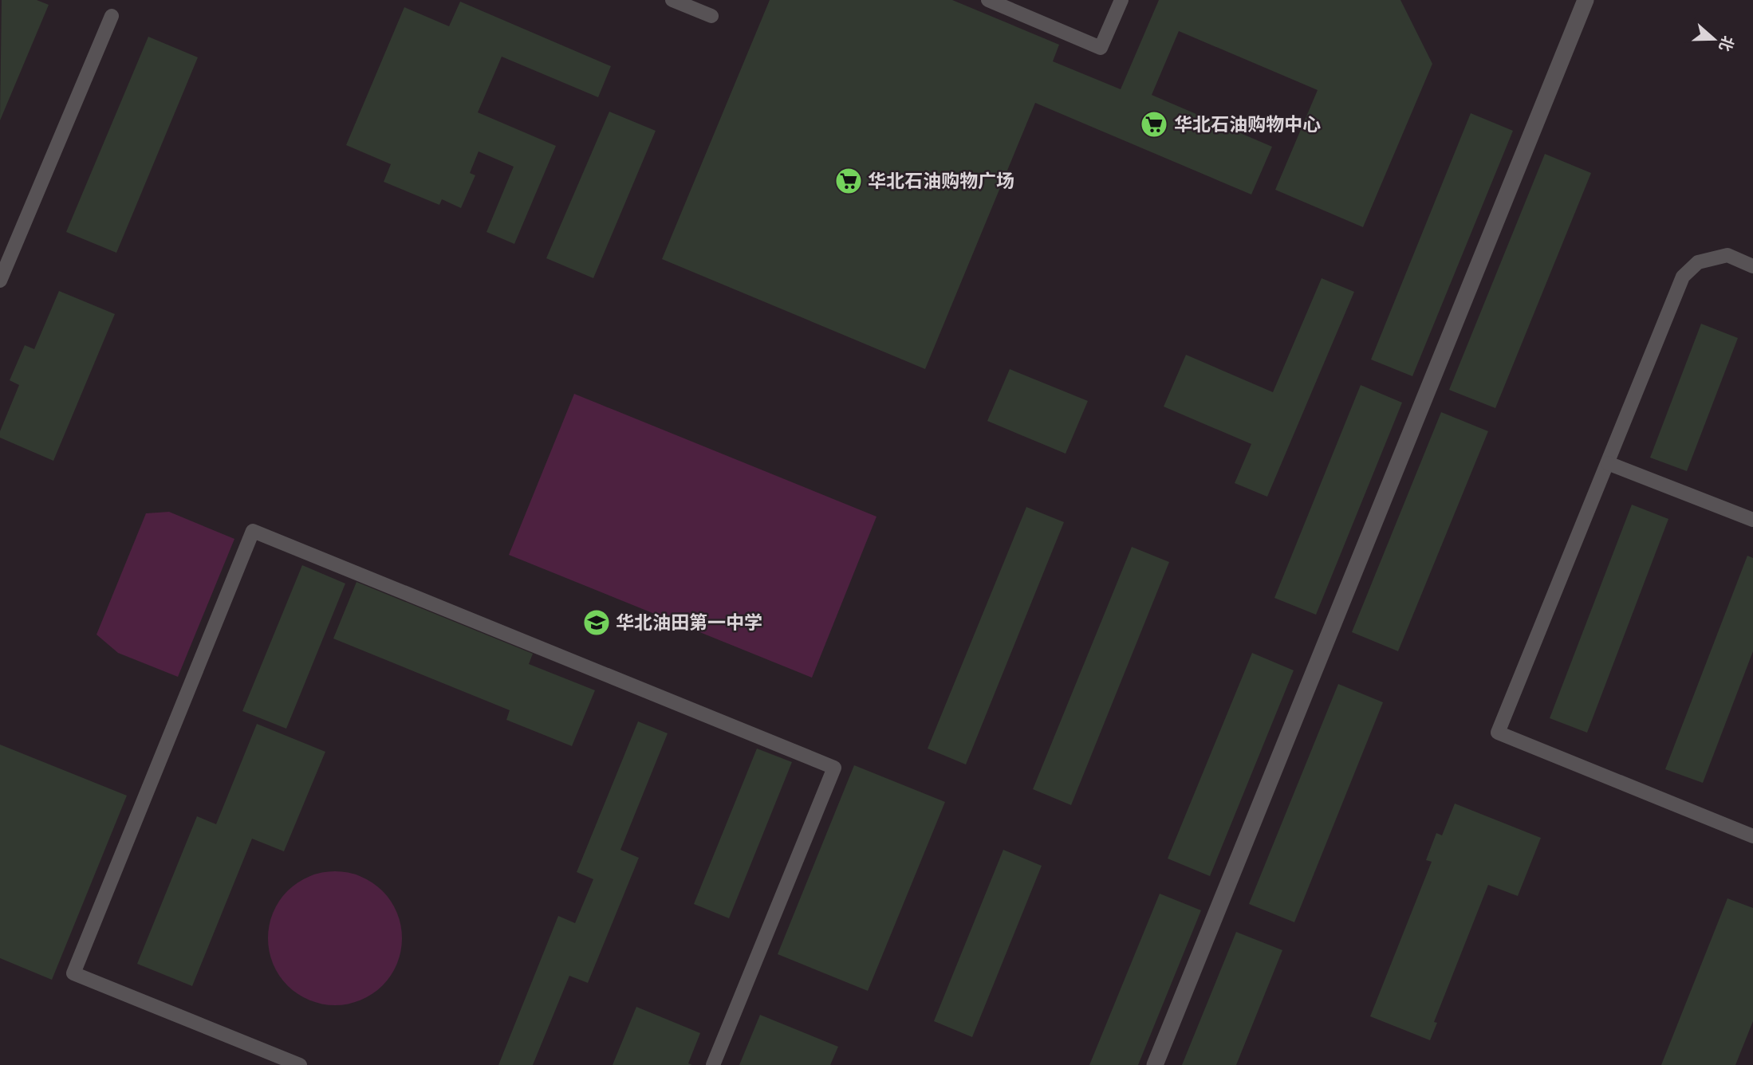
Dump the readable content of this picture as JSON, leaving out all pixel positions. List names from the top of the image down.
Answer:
{
  "places": {
    "supermarket": ["华北石油购物中心", "华北石油购物广场"],
    "school or university": ["华北油田第一中学"]
  },
  "north": "right"
}
